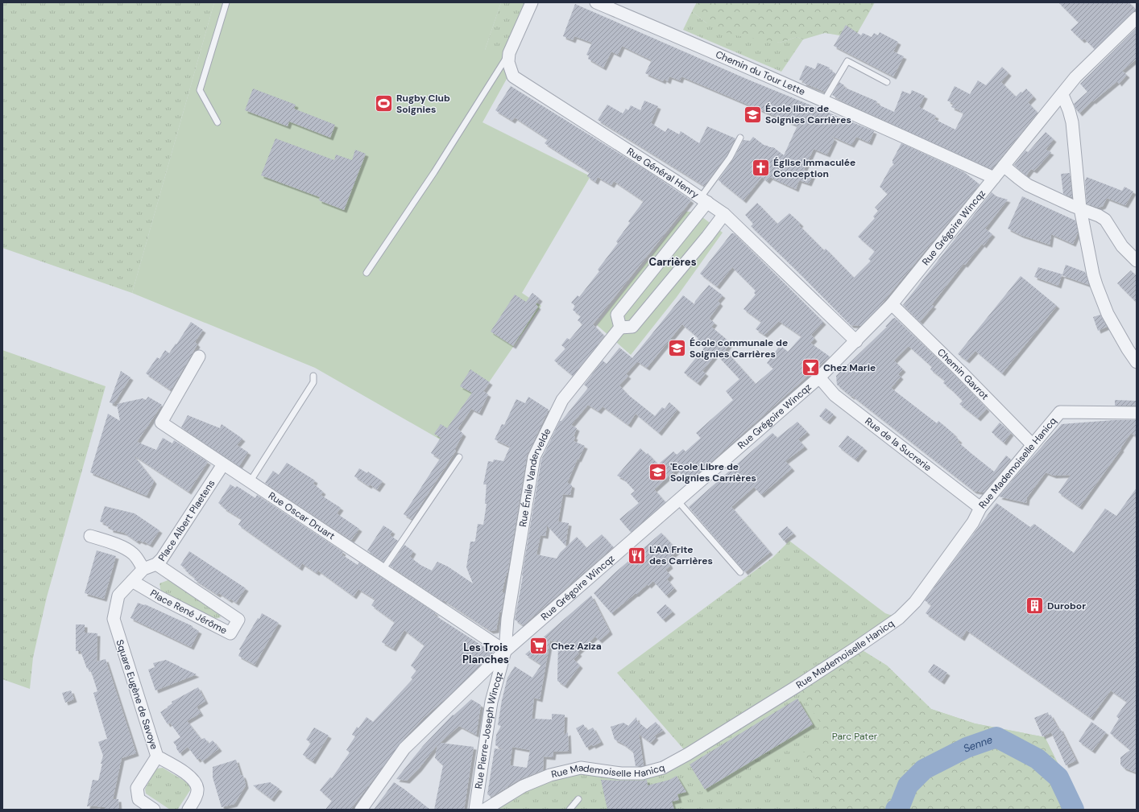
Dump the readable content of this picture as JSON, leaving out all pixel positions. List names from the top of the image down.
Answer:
{
  "streets": {
    "street": [
      "Chemin du Tour Lette",
      "Rue Général Henry",
      "Rue Grégoire Wincqz",
      "Chemin Gavrot",
      "Rue de la Sucrerie",
      "Rue Mademoiselle Hanicq",
      "Rue Émile Vandervelde",
      "Rue Oscar Druart",
      "Place Albert Plaetens",
      "Place René Jérôme",
      "Square Eugène de Savoye",
      "Rue Pierre-Joseph Wincqz"
    ]
  },
  "crossings": [
    ["Chemin du Tour Lette", "Rue Grégoire Wincqz"],
    ["Rue Général Henry", "Rue Grégoire Wincqz"],
    ["Rue Grégoire Wincqz", "Chemin Gavrot"],
    ["Rue Grégoire Wincqz", "Rue de la Sucrerie"],
    ["Rue Grégoire Wincqz", "Rue Émile Vandervelde"],
    ["Rue Grégoire Wincqz", "Rue Oscar Druart"],
    ["Rue Grégoire Wincqz", "Rue Pierre-Joseph Wincqz"],
    ["Chemin Gavrot", "Rue Mademoiselle Hanicq"],
    ["Rue de la Sucrerie", "Rue Mademoiselle Hanicq"],
    ["Rue Émile Vandervelde", "Rue Oscar Druart"],
    ["Rue Émile Vandervelde", "Rue Pierre-Joseph Wincqz"],
    ["Rue Oscar Druart", "Place Albert Plaetens"],
    ["Rue Oscar Druart", "Rue Pierre-Joseph Wincqz"],
    ["Place Albert Plaetens", "Place René Jérôme"],
    ["Place Albert Plaetens", "Square Eugène de Savoye"]
  ],
  "districts": ["Carrières", "Les Trois Planches"],
  "water": ["Senne"],
  "parks": ["Parc Pater"],
  "places": {
    "sports": ["Rugby Club Soignies"],
    "school or university": ["École libre de Soignies Carrières", "École communale de Soignies Carrières", "'Ecole Libre de Soignies Carrières"],
    "church": ["Église Immaculée Conception"],
    "bar": ["Chez Marie"],
    "restaurant": ["L'AA Frite des Carrières"],
    "building": ["Durobor"],
    "supermarket": ["Chez Aziza"]
  }
}
